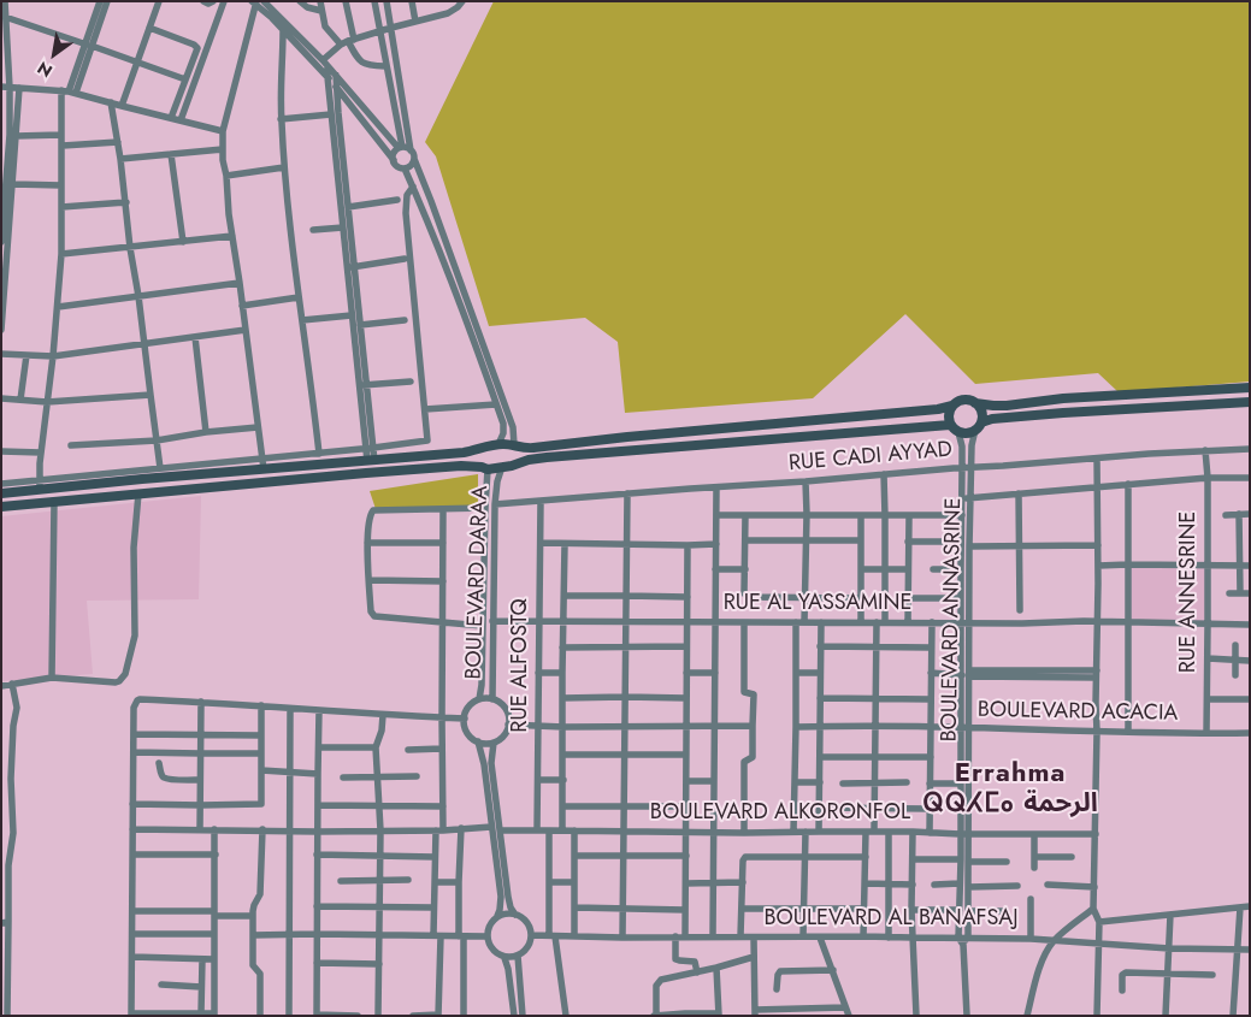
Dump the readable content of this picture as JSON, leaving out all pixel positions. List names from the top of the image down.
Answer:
{
  "streets": {
    "street": [
      "RUE CADI AYYAD",
      "BOULEVARD DARAA",
      "RUE ANNESRINE",
      "RUE AL YASSAMINE",
      "BOULEVARD ANNASRINE",
      "RUE ALFOSTQ",
      "BOULEVARD ACACIA",
      "BOULEVARD ALKORONFOL",
      "BOULEVARD AL BANAFSAJ"
    ]
  },
  "crossings": [
    ["RUE CADI AYYAD", "BOULEVARD DARAA"],
    ["RUE CADI AYYAD", "RUE ANNESRINE"],
    ["RUE CADI AYYAD", "BOULEVARD ANNASRINE"],
    ["RUE CADI AYYAD", "RUE ALFOSTQ"],
    ["BOULEVARD DARAA", "RUE AL YASSAMINE"],
    ["RUE ANNESRINE", "RUE AL YASSAMINE"],
    ["RUE ANNESRINE", "BOULEVARD ACACIA"],
    ["RUE AL YASSAMINE", "BOULEVARD ANNASRINE"],
    ["RUE AL YASSAMINE", "RUE ALFOSTQ"],
    ["BOULEVARD ANNASRINE", "BOULEVARD ACACIA"],
    ["BOULEVARD ANNASRINE", "BOULEVARD ALKORONFOL"],
    ["BOULEVARD ANNASRINE", "BOULEVARD AL BANAFSAJ"],
    ["RUE ALFOSTQ", "BOULEVARD ALKORONFOL"]
  ],
  "districts": ["Errahma ⵕⵕⵃⵎⴰ الرحمة"],
  "north": "bottom left"
}
